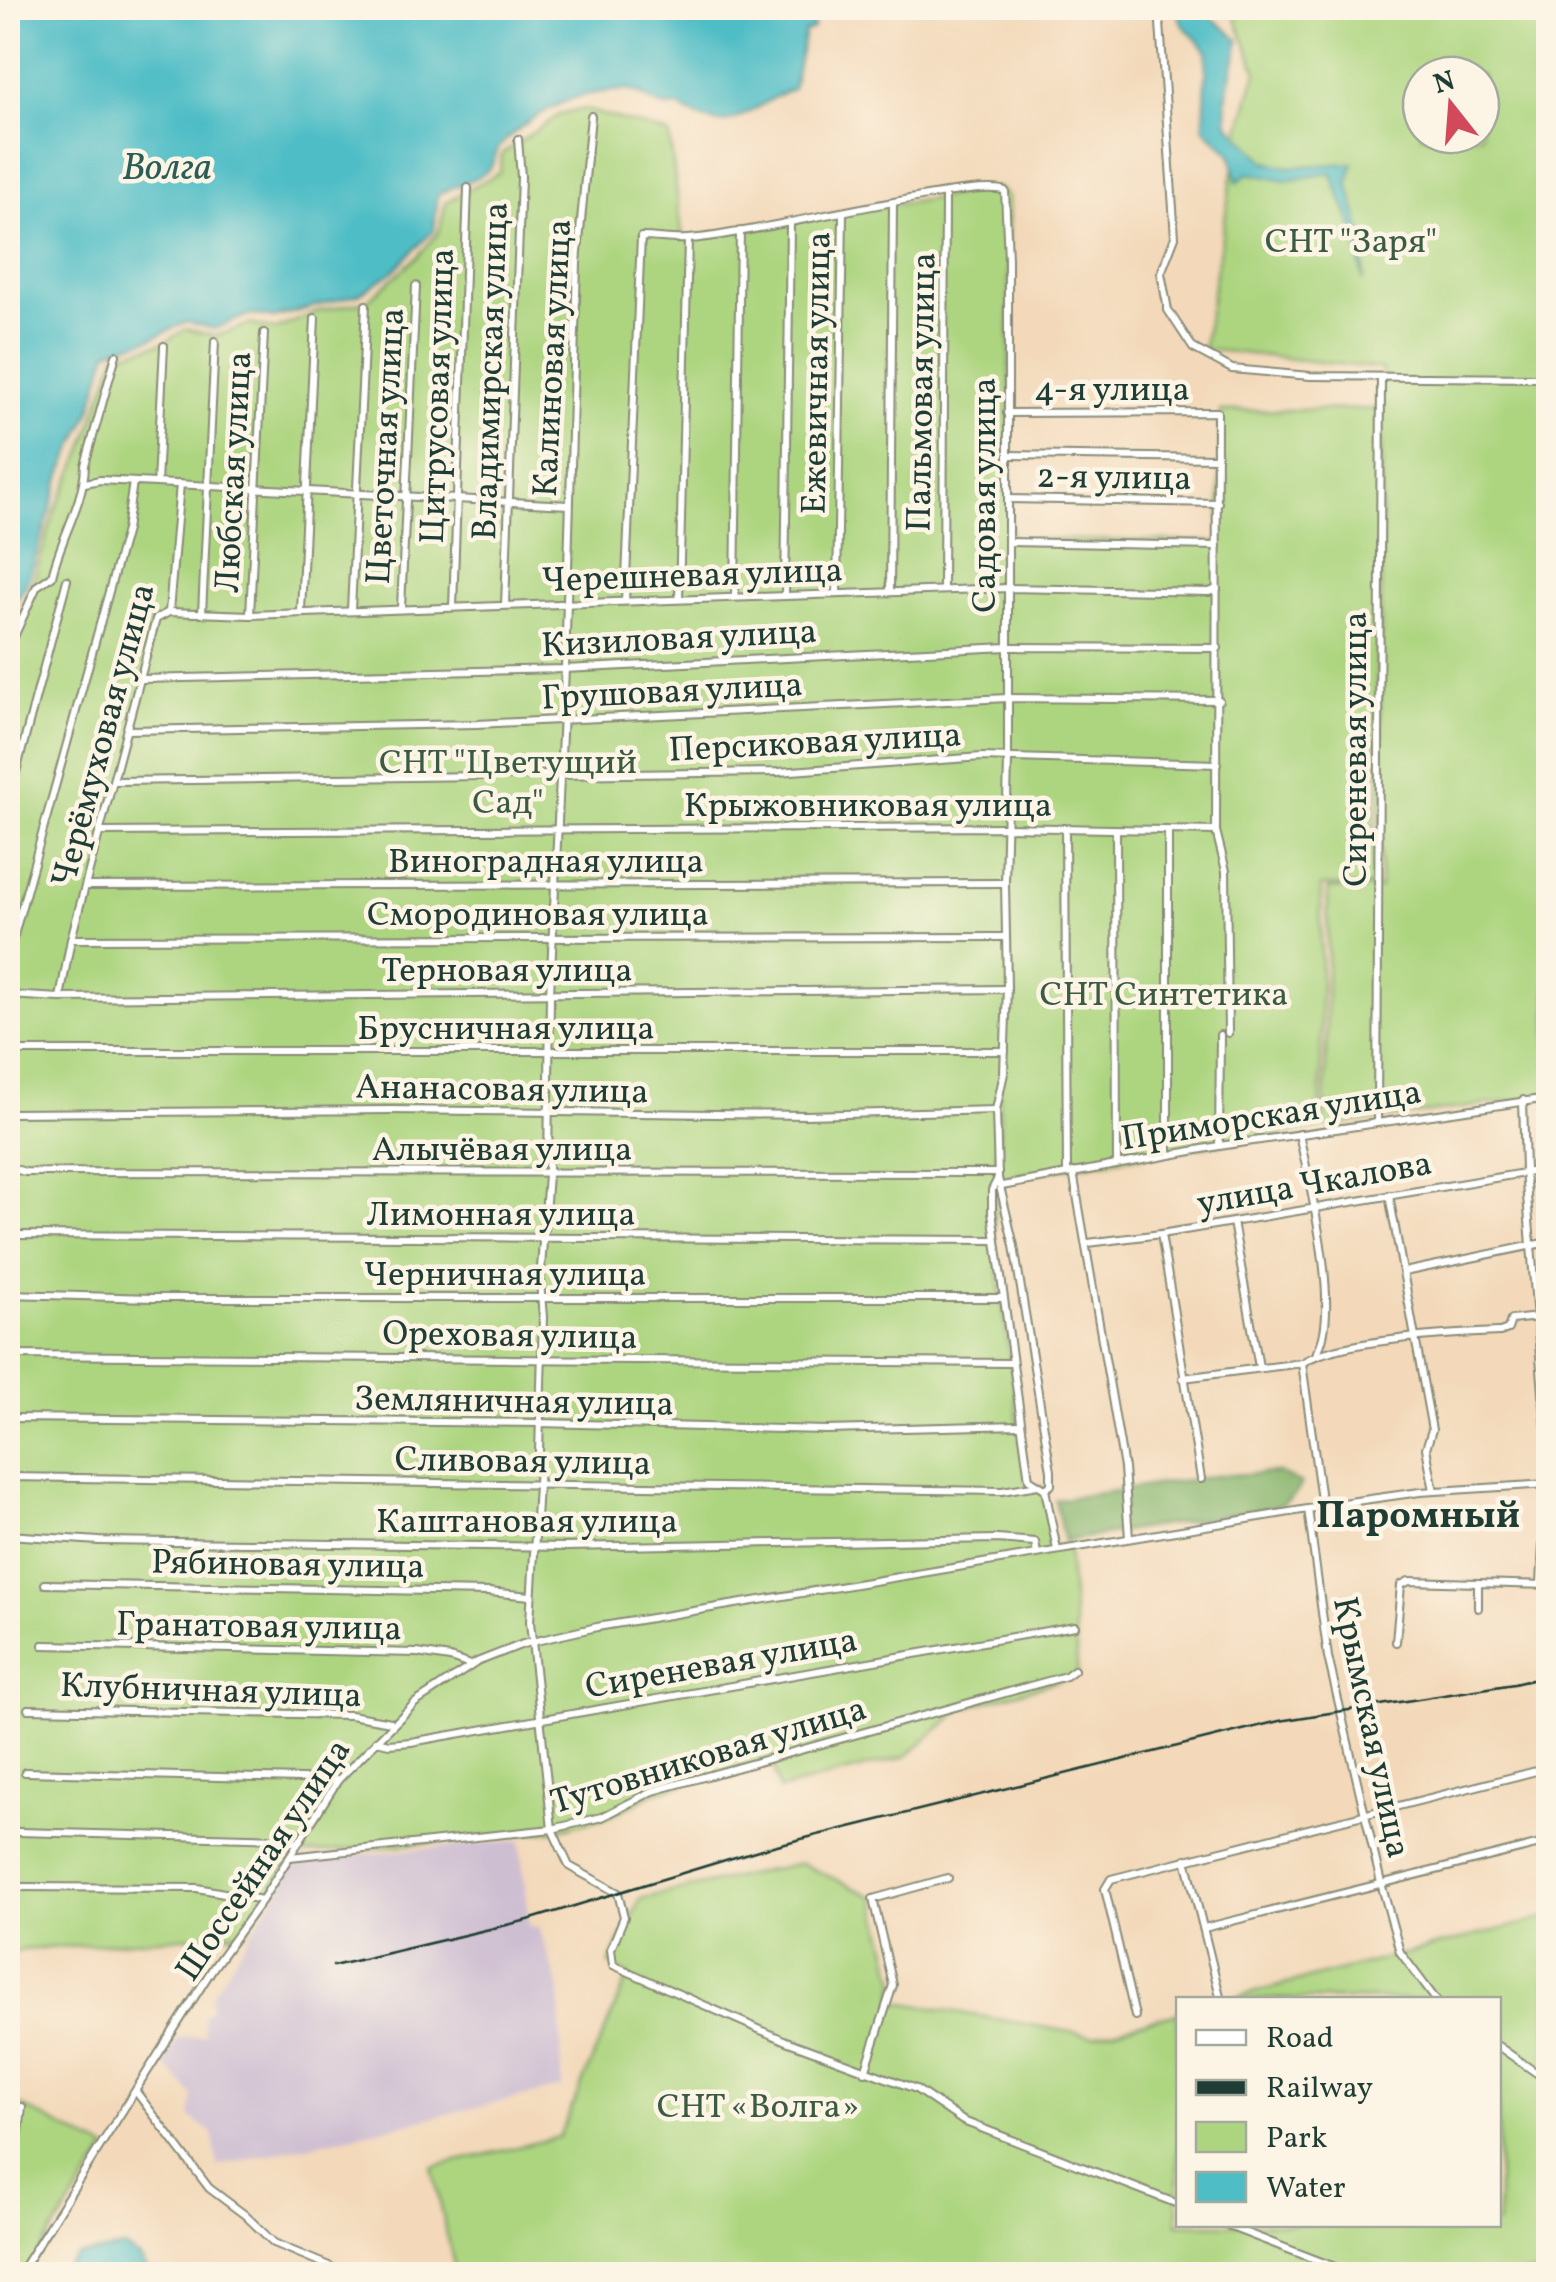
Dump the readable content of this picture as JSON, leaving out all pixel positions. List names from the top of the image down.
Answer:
{
  "streets": {
    "street": [
      "Калиновая улица",
      "Владимирская улица",
      "Ежевичная улица",
      "4-я улица",
      "Пальмовая улица",
      "Цитрусовая улица",
      "Цветочная улица",
      "Любская улица",
      "2-я улица",
      "Садовая улица",
      "Черешневая улица",
      "Кизиловая улица",
      "Грушовая улица",
      "Черёмуховая улица",
      "Персиковая улица",
      "Сиреневая улица",
      "Крыжовниковая улица",
      "Виноградная улица",
      "Смородиновая улица",
      "Терновая улица",
      "Брусничная улица",
      "Ананасовая улица",
      "Приморская улица",
      "Алычёвая улица",
      "улица Чкалова",
      "Лимонная улица",
      "Черничная улица",
      "Ореховая улица",
      "Земляничная улица",
      "Сливовая улица",
      "Каштановая улица",
      "Рябиновая улица",
      "Гранатовая улица",
      "Клубничная улица",
      "Крымская улица",
      "Тутовниковая улица",
      "Шоссейная улица"
    ]
  },
  "crossings": [
    ["Калиновая улица", "Черешневая улица"],
    ["Калиновая улица", "Кизиловая улица"],
    ["Калиновая улица", "Грушовая улица"],
    ["Калиновая улица", "Персиковая улица"],
    ["Калиновая улица", "Сиреневая улица"],
    ["Калиновая улица", "Крыжовниковая улица"],
    ["Калиновая улица", "Виноградная улица"],
    ["Калиновая улица", "Смородиновая улица"],
    ["Калиновая улица", "Терновая улица"],
    ["Калиновая улица", "Брусничная улица"],
    ["Калиновая улица", "Ананасовая улица"],
    ["Калиновая улица", "Алычёвая улица"],
    ["Калиновая улица", "Лимонная улица"],
    ["Калиновая улица", "Черничная улица"],
    ["Калиновая улица", "Ореховая улица"],
    ["Калиновая улица", "Земляничная улица"],
    ["Калиновая улица", "Сливовая улица"],
    ["Калиновая улица", "Каштановая улица"],
    ["Калиновая улица", "Рябиновая улица"],
    ["Калиновая улица", "Тутовниковая улица"],
    ["Калиновая улица", "Шоссейная улица"],
    ["Владимирская улица", "Черешневая улица"],
    ["Ежевичная улица", "Садовая улица"],
    ["Ежевичная улица", "Черешневая улица"],
    ["4-я улица", "Садовая улица"],
    ["Пальмовая улица", "Садовая улица"],
    ["Пальмовая улица", "Черешневая улица"],
    ["Цитрусовая улица", "Черешневая улица"],
    ["Цветочная улица", "Черешневая улица"],
    ["Любская улица", "Черешневая улица"],
    ["2-я улица", "Садовая улица"],
    ["Садовая улица", "Черешневая улица"],
    ["Садовая улица", "Кизиловая улица"],
    ["Садовая улица", "Грушовая улица"],
    ["Садовая улица", "Персиковая улица"],
    ["Садовая улица", "Крыжовниковая улица"],
    ["Садовая улица", "Виноградная улица"],
    ["Садовая улица", "Смородиновая улица"],
    ["Садовая улица", "Терновая улица"],
    ["Садовая улица", "Брусничная улица"],
    ["Садовая улица", "Ананасовая улица"],
    ["Садовая улица", "Приморская улица"],
    ["Садовая улица", "Алычёвая улица"],
    ["Черешневая улица", "Черёмуховая улица"],
    ["Кизиловая улица", "Черёмуховая улица"],
    ["Грушовая улица", "Черёмуховая улица"],
    ["Черёмуховая улица", "Персиковая улица"],
    ["Черёмуховая улица", "Крыжовниковая улица"],
    ["Черёмуховая улица", "Виноградная улица"],
    ["Черёмуховая улица", "Смородиновая улица"],
    ["Черёмуховая улица", "Терновая улица"],
    ["Сиреневая улица", "Приморская улица"],
    ["Сиреневая улица", "Шоссейная улица"],
    ["Приморская улица", "Алычёвая улица"],
    ["Каштановая улица", "Шоссейная улица"],
    ["Гранатовая улица", "Шоссейная улица"],
    ["Клубничная улица", "Шоссейная улица"],
    ["Крымская улица", "Шоссейная улица"],
    ["Тутовниковая улица", "Шоссейная улица"]
  ],
  "districts": ["Паромный"],
  "water": ["Волга"],
  "parks": [
    "СНТ \"Заря\"",
    "СНТ \"Цветущий Сад\"",
    "СНТ Синтетика",
    "СНТ «Волга»"
  ],
  "legend": [
    "Road",
    "Railway",
    "Park",
    "Water"
  ],
  "north": "top"
}
